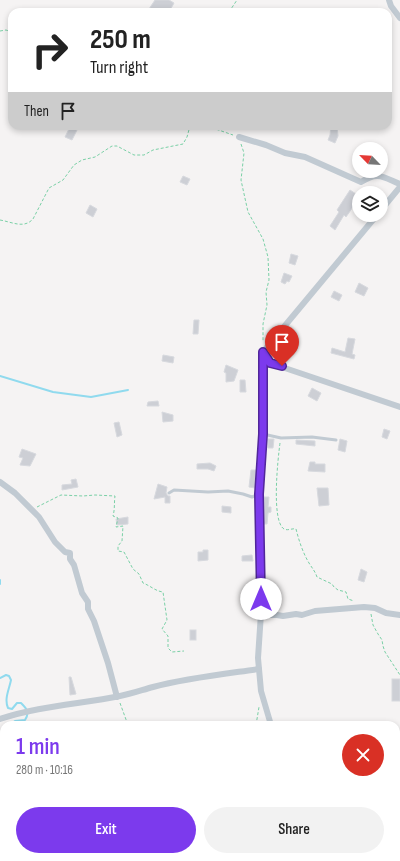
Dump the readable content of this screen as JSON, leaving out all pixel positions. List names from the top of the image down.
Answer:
{
  "north": "top left",
  "page": {
    "turn": ["250 m", "Turn right"],
    "then": "Then",
    "heading": ["1 min", "280 m · 10:16"],
    "buttons": ["Exit", "Share"]
  }
}
